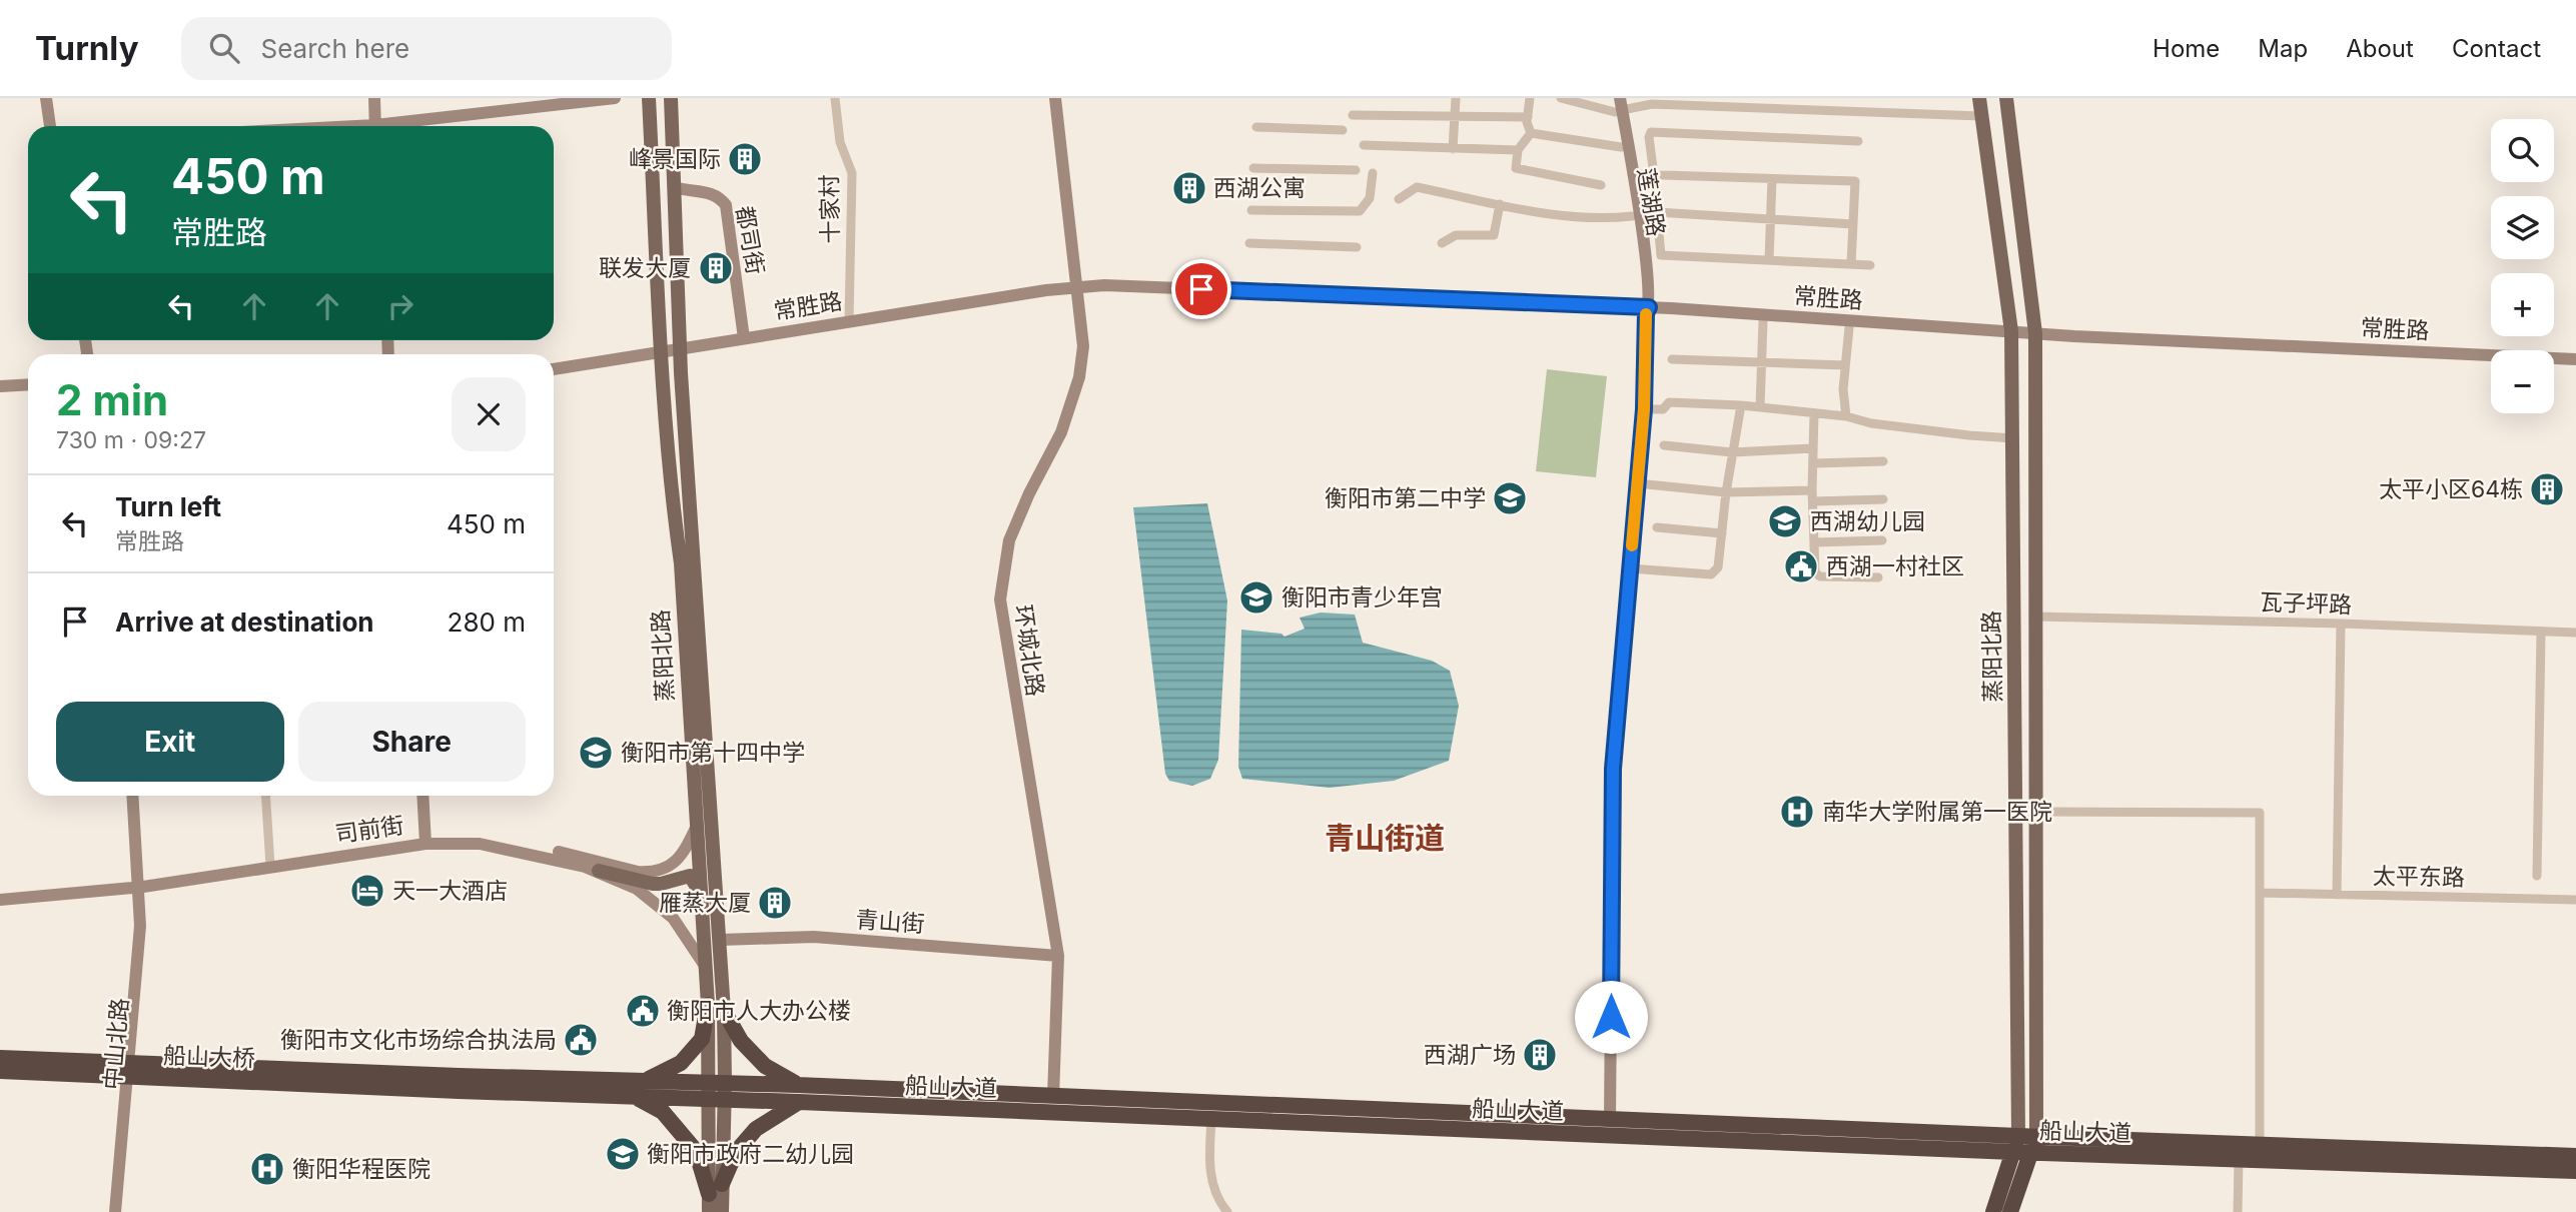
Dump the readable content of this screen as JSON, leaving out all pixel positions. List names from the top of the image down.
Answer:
{
  "streets": {
    "highway": ["蒸阳北路", "船山大桥", "船山大道"],
    "street": [
      "莲湖路",
      "十家村",
      "都司街",
      "常胜路",
      "瓦子坪路",
      "环城北路",
      "司前街",
      "太平东路",
      "青山街",
      "中山北路"
    ]
  },
  "crossings": [
    ["莲湖路", "常胜路"],
    ["莲湖路", "船山大道"],
    ["十家村", "常胜路"],
    ["都司街", "常胜路"],
    ["都司街", "蒸阳北路"],
    ["常胜路", "环城北路"],
    ["常胜路", "蒸阳北路"],
    ["瓦子坪路", "蒸阳北路"],
    ["环城北路", "青山街"],
    ["环城北路", "船山大道"],
    ["蒸阳北路", "司前街"],
    ["蒸阳北路", "青山街"],
    ["蒸阳北路", "船山大道"],
    ["司前街", "中山北路"],
    ["船山大桥", "船山大道"]
  ],
  "districts": ["青山街道"],
  "places": {
    "building": [
      "峰景国际",
      "西湖公寓",
      "联发大厦",
      "太平小区64栋",
      "雁蒸大厦",
      "西湖广场"
    ],
    "school or university": [
      "衡阳市第二中学",
      "西湖幼儿园",
      "衡阳市青少年宫",
      "衡阳市第十四中学",
      "衡阳市政府二幼儿园"
    ],
    "public building": ["西湖一村社区", "衡阳市人大办公楼", "衡阳市文化市场综合执法局"],
    "hospital": ["南华大学附属第一医院", "衡阳华程医院"],
    "hotel": ["天一大酒店"]
  },
  "page": {
    "header": "Turnly",
    "search": "Search here",
    "nav": [
      "Home",
      "Map",
      "About",
      "Contact"
    ],
    "map_buttons": ["+", "−"],
    "turn": ["450 m", "常胜路"],
    "heading": ["2 min", "730 m · 09:27"],
    "list": [
      {
        "name": "Turn left",
        "note": "常胜路",
        "value": "450 m"
      },
      {
        "name": "Arrive at destination",
        "value": "280 m"
      }
    ],
    "buttons": ["Exit", "Share"]
  }
}
